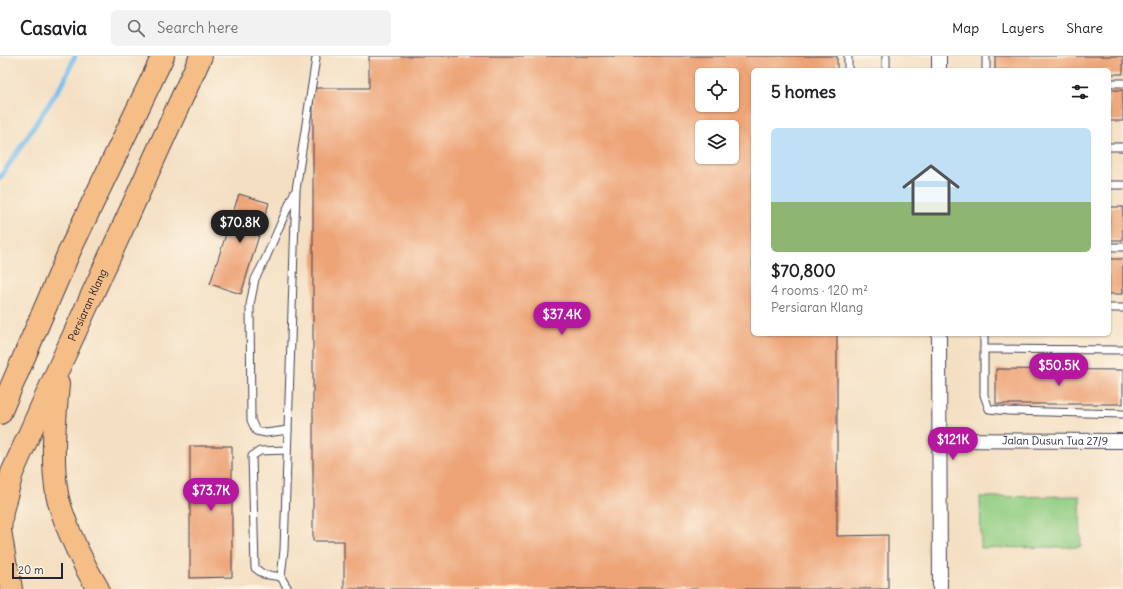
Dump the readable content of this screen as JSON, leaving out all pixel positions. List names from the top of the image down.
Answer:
{
  "streets": {
    "main road": ["Persiaran Klang"],
    "street": ["Jalan Dusun Tua 27/9"]
  },
  "scale_bar": "20 m",
  "page": {
    "header": "Casavia",
    "search": "Search here",
    "nav": ["Map", "Layers", "Share"],
    "heading": "5 homes",
    "list": [
      {
        "name": "$70,800",
        "note": "4 rooms · 120 m² · Persiaran Klang"
      }
    ],
    "price": [
      "$70.8K",
      "$37.4K",
      "$50.5K",
      "$121K",
      "$73.7K"
    ],
    "scale": "20 m"
  }
}
